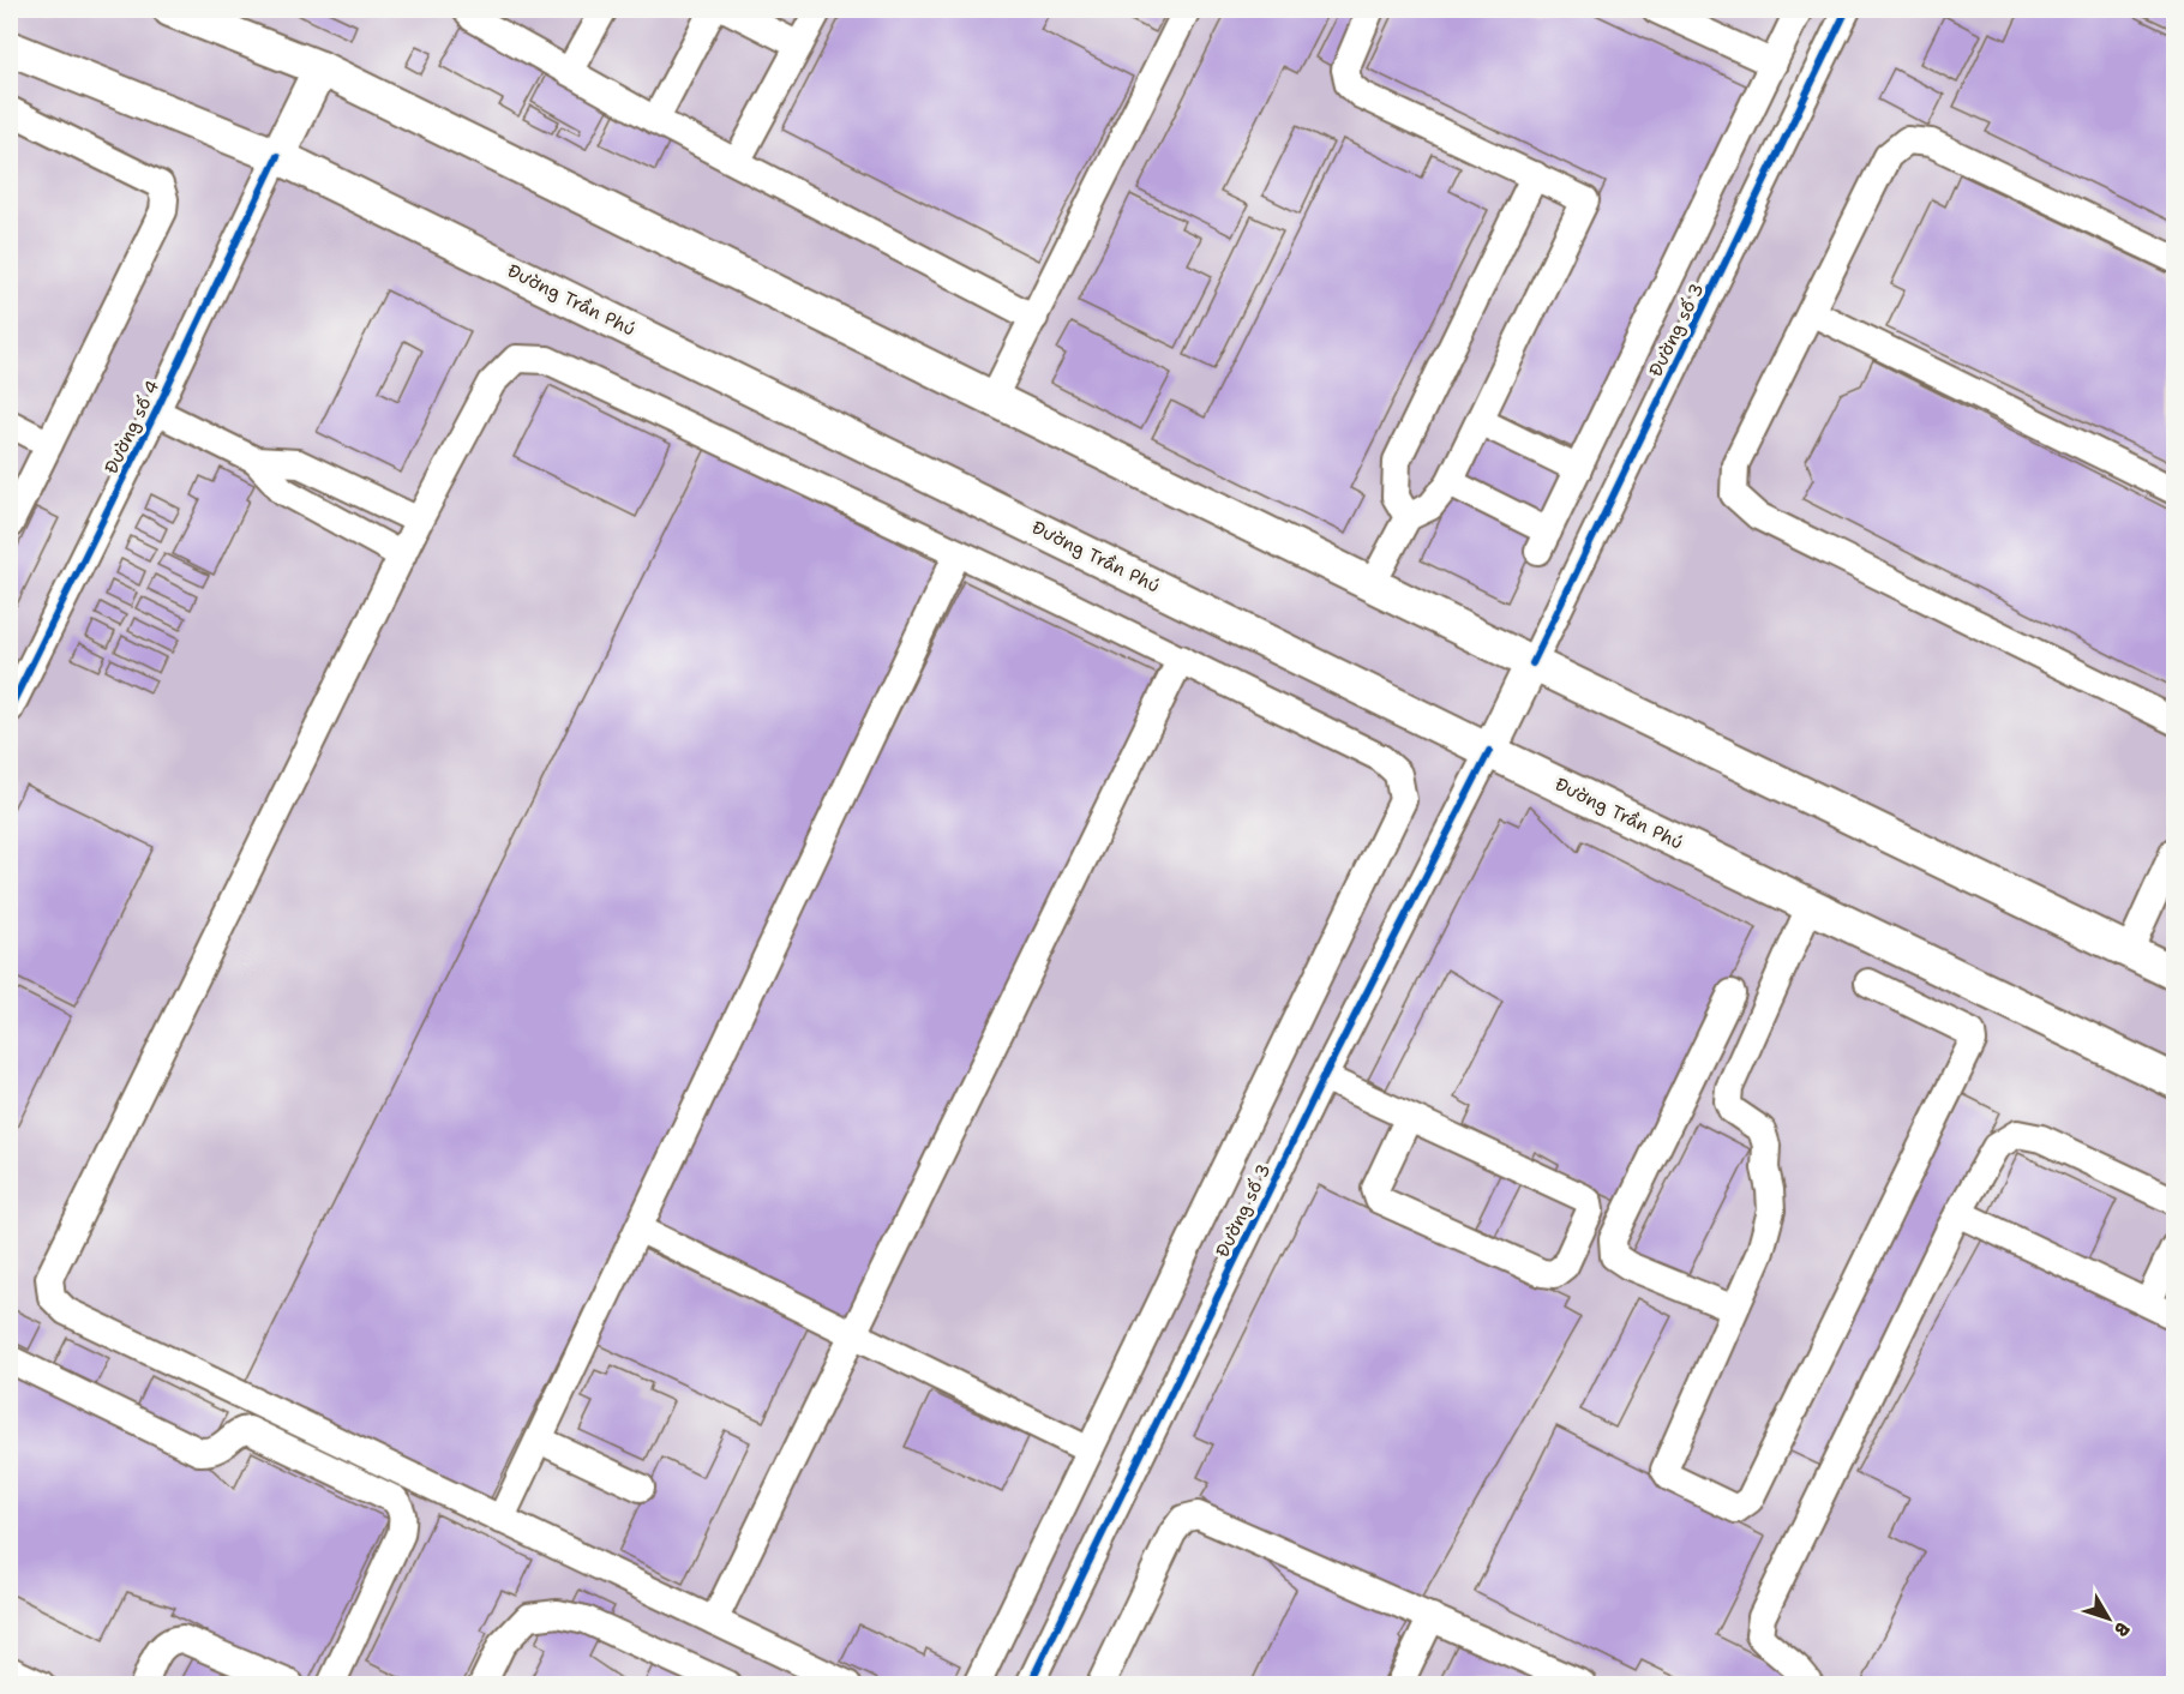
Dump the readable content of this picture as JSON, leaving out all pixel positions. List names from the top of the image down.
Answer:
{
  "streets": {
    "main road": ["Đường Trần Phú"],
    "street": ["Đường số 3", "Đường số 4"]
  },
  "crossings": [
    ["Đường Trần Phú", "Đường số 3"],
    ["Đường Trần Phú", "Đường số 4"]
  ],
  "north": "bottom right"
}
